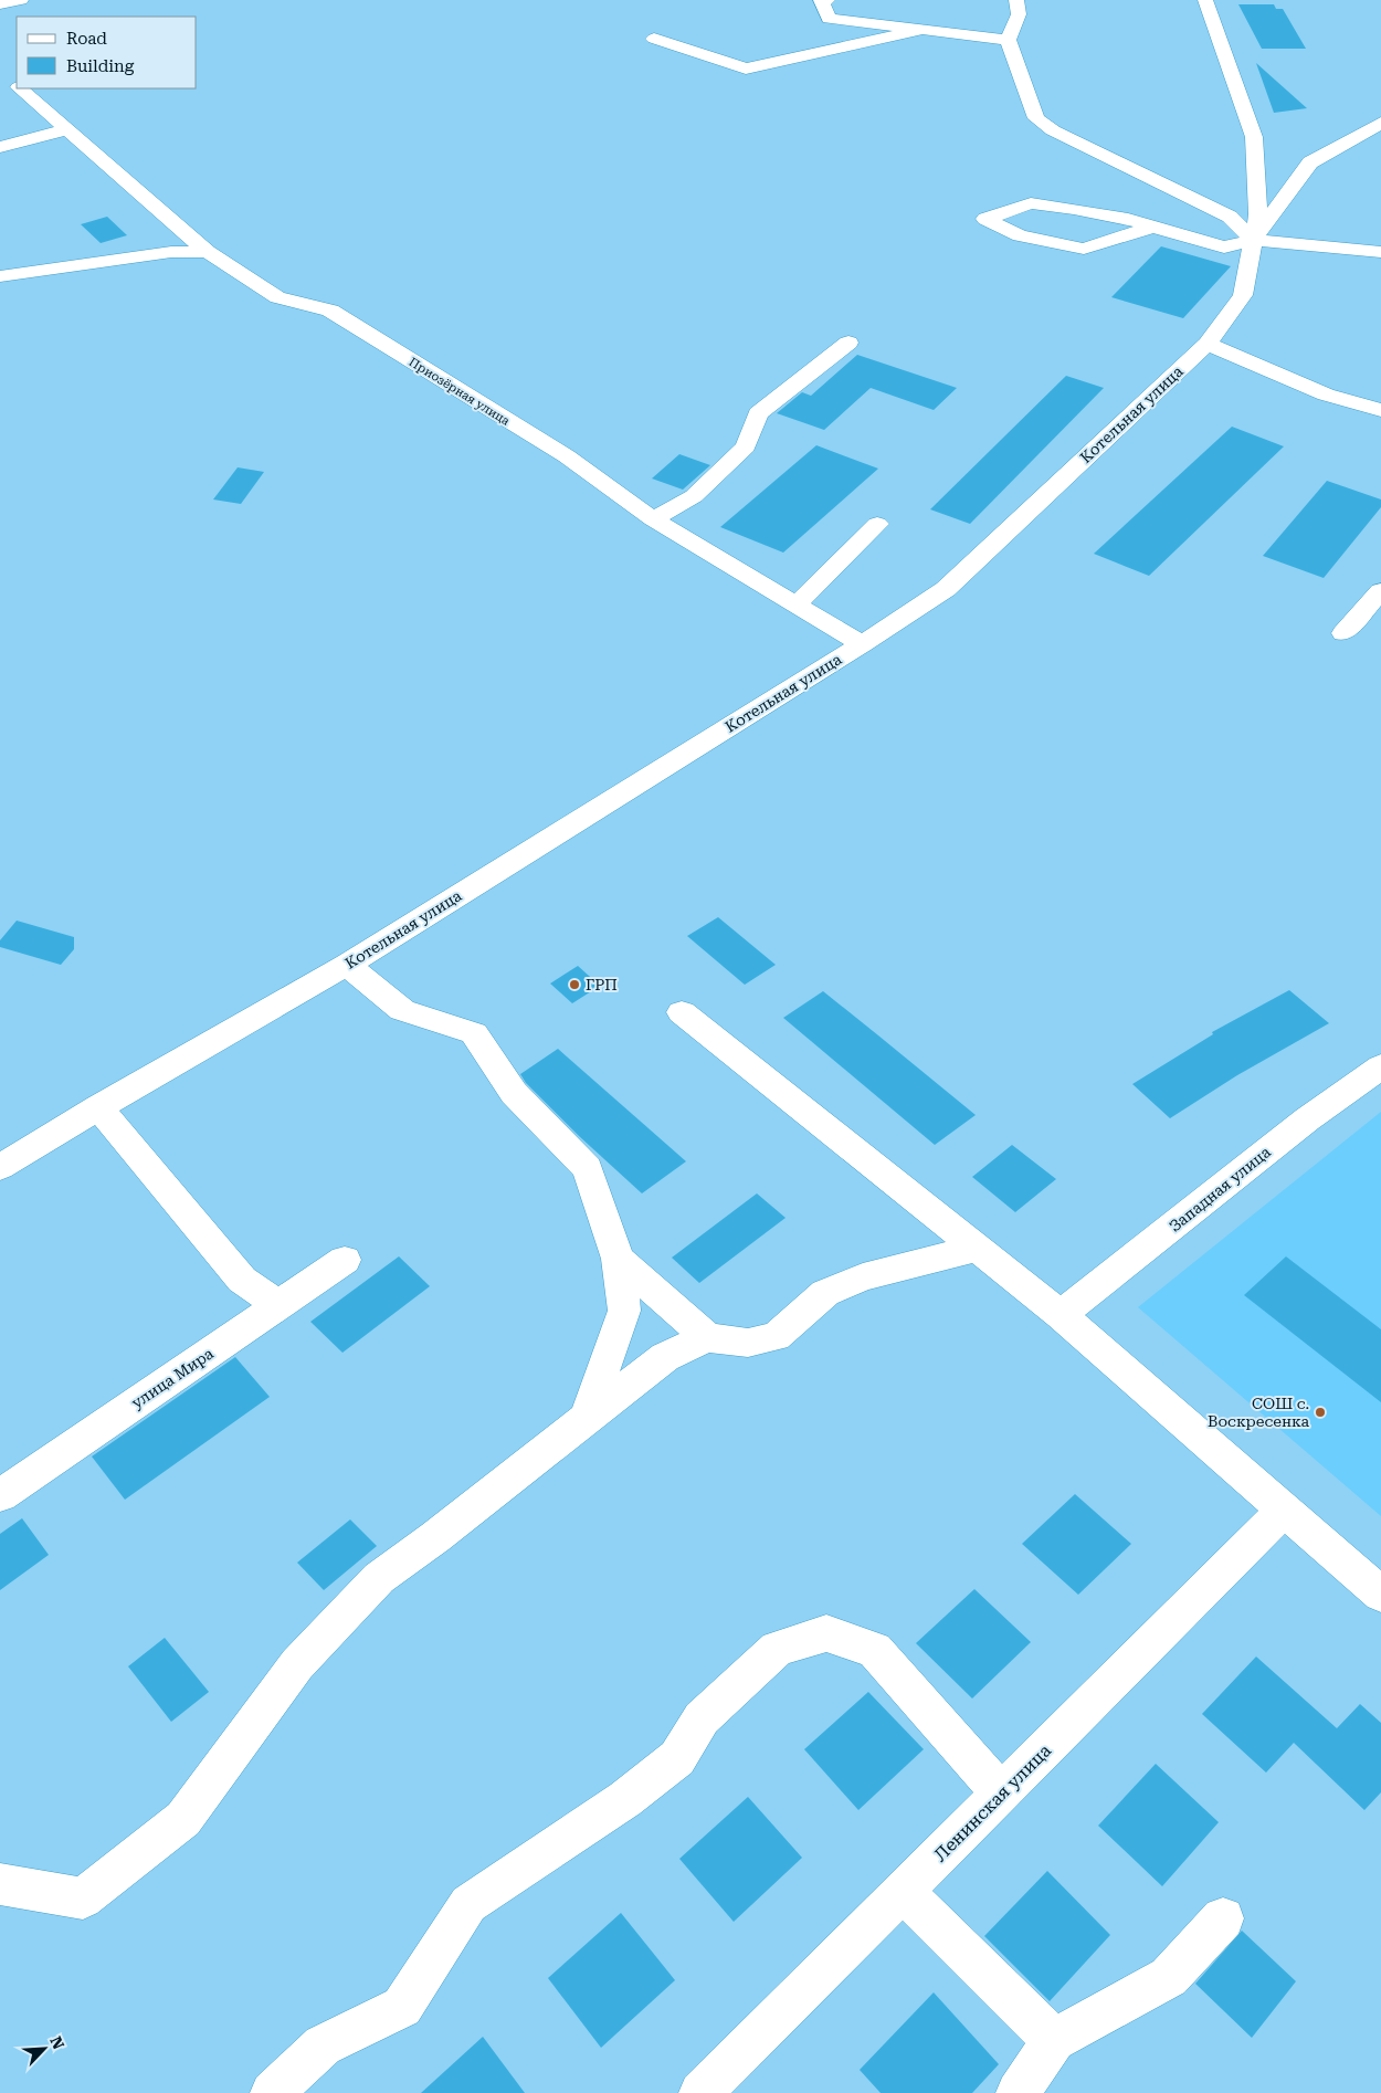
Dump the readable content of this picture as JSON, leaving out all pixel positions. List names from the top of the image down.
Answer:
{
  "streets": {
    "street": [
      "Приозёрная улица",
      "Котельная улица",
      "Западная улица",
      "улица Мира",
      "Ленинская улица"
    ]
  },
  "crossings": [
    ["Приозёрная улица", "Котельная улица"]
  ],
  "places": ["ГРП", "СОШ с. Воскресенка"],
  "legend": ["Road", "Building"],
  "north": "top right"
}
